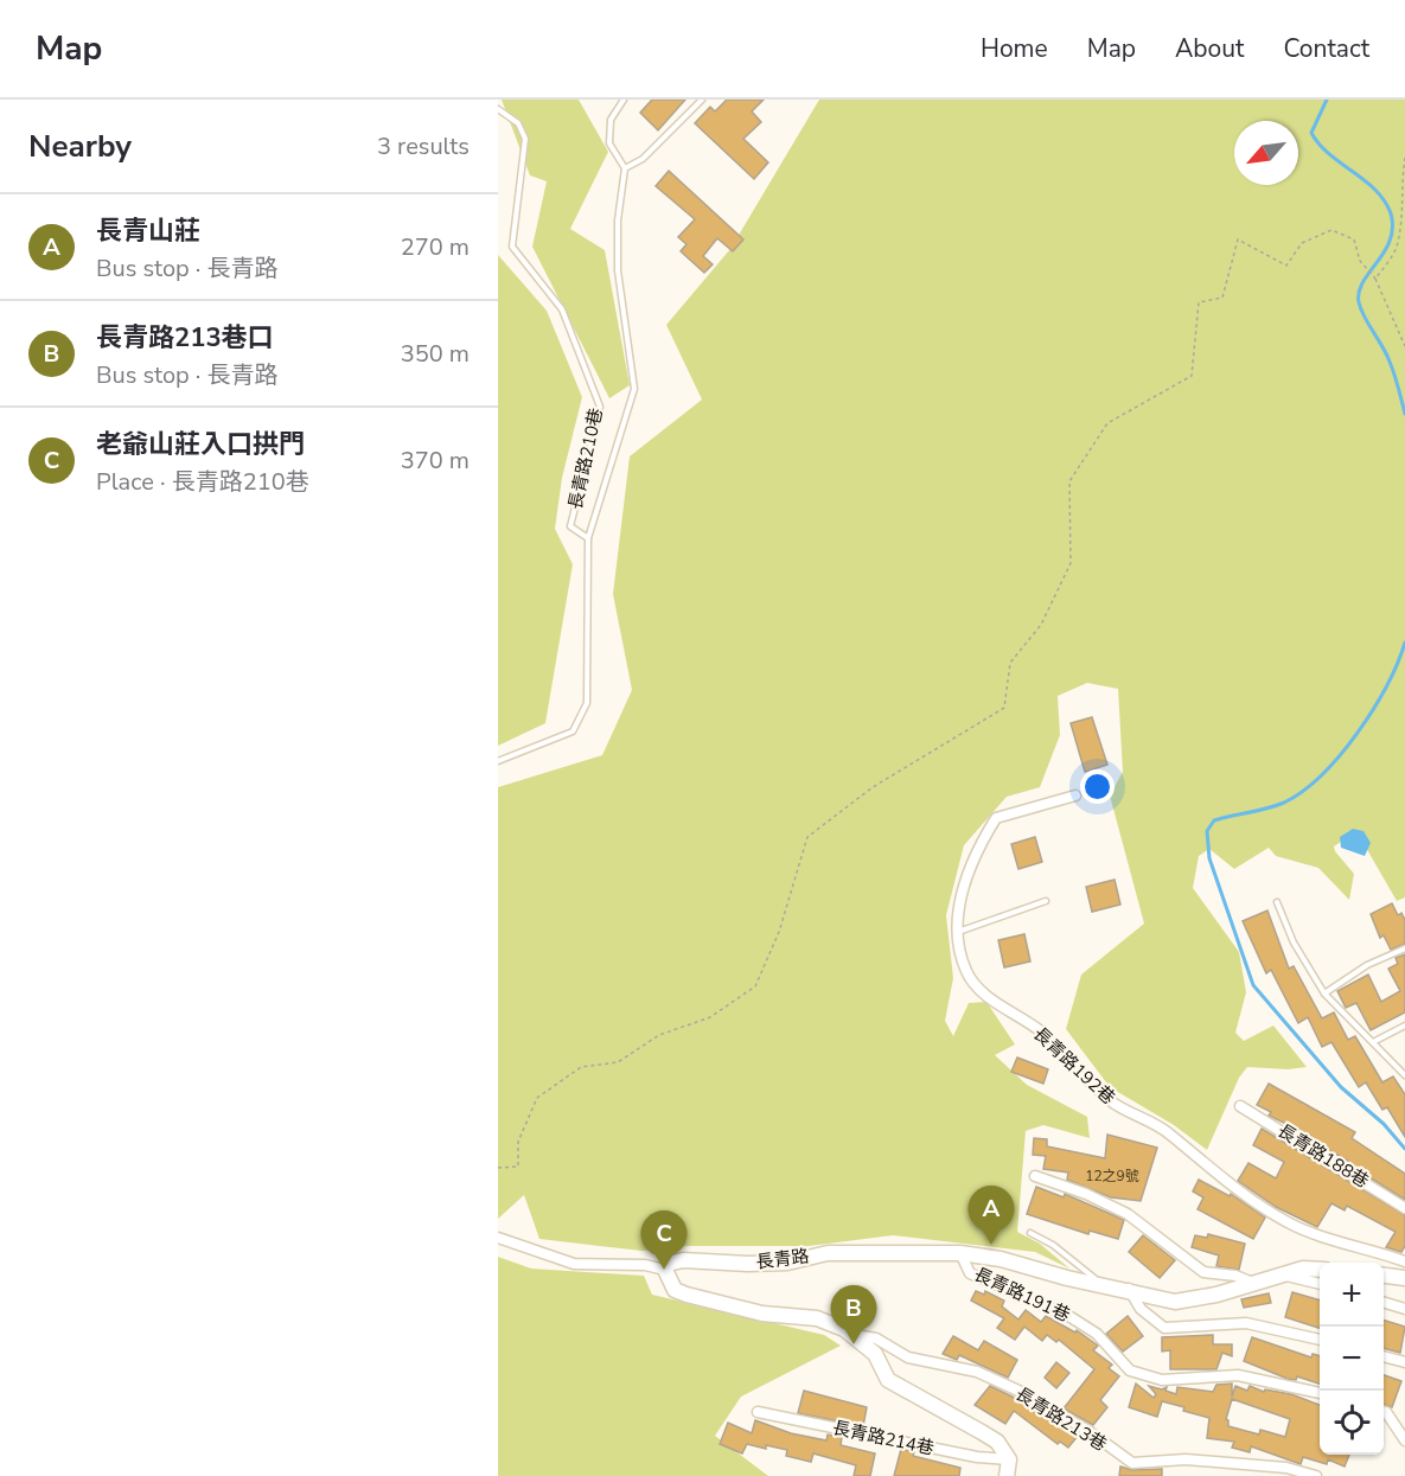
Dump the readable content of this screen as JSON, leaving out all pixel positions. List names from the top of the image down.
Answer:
{
  "streets": {
    "street": [
      "長青路192巷",
      "長青路188巷",
      "長青路",
      "長青路191巷",
      "長青路213巷",
      "長青路214巷"
    ],
    "lane": ["長青路210巷"]
  },
  "crossings": [
    ["長青路", "長青路191巷"]
  ],
  "house_numbers": ["12之9號"],
  "north": "bottom left",
  "page": {
    "header": "Map",
    "nav": [
      "Home",
      "Map",
      "About",
      "Contact"
    ],
    "heading": ["Nearby", "3 results"],
    "list": [
      {
        "mark": "A",
        "name": "長青山莊",
        "note": "Bus stop · 長青路",
        "value": "270 m"
      },
      {
        "mark": "B",
        "name": "長青路213巷口",
        "note": "Bus stop · 長青路",
        "value": "350 m"
      },
      {
        "mark": "C",
        "name": "老爺山莊入口拱門",
        "note": "Place · 長青路210巷",
        "value": "370 m"
      }
    ],
    "pins": ["A", "C", "B"],
    "map_buttons": ["+", "−"]
  }
}
